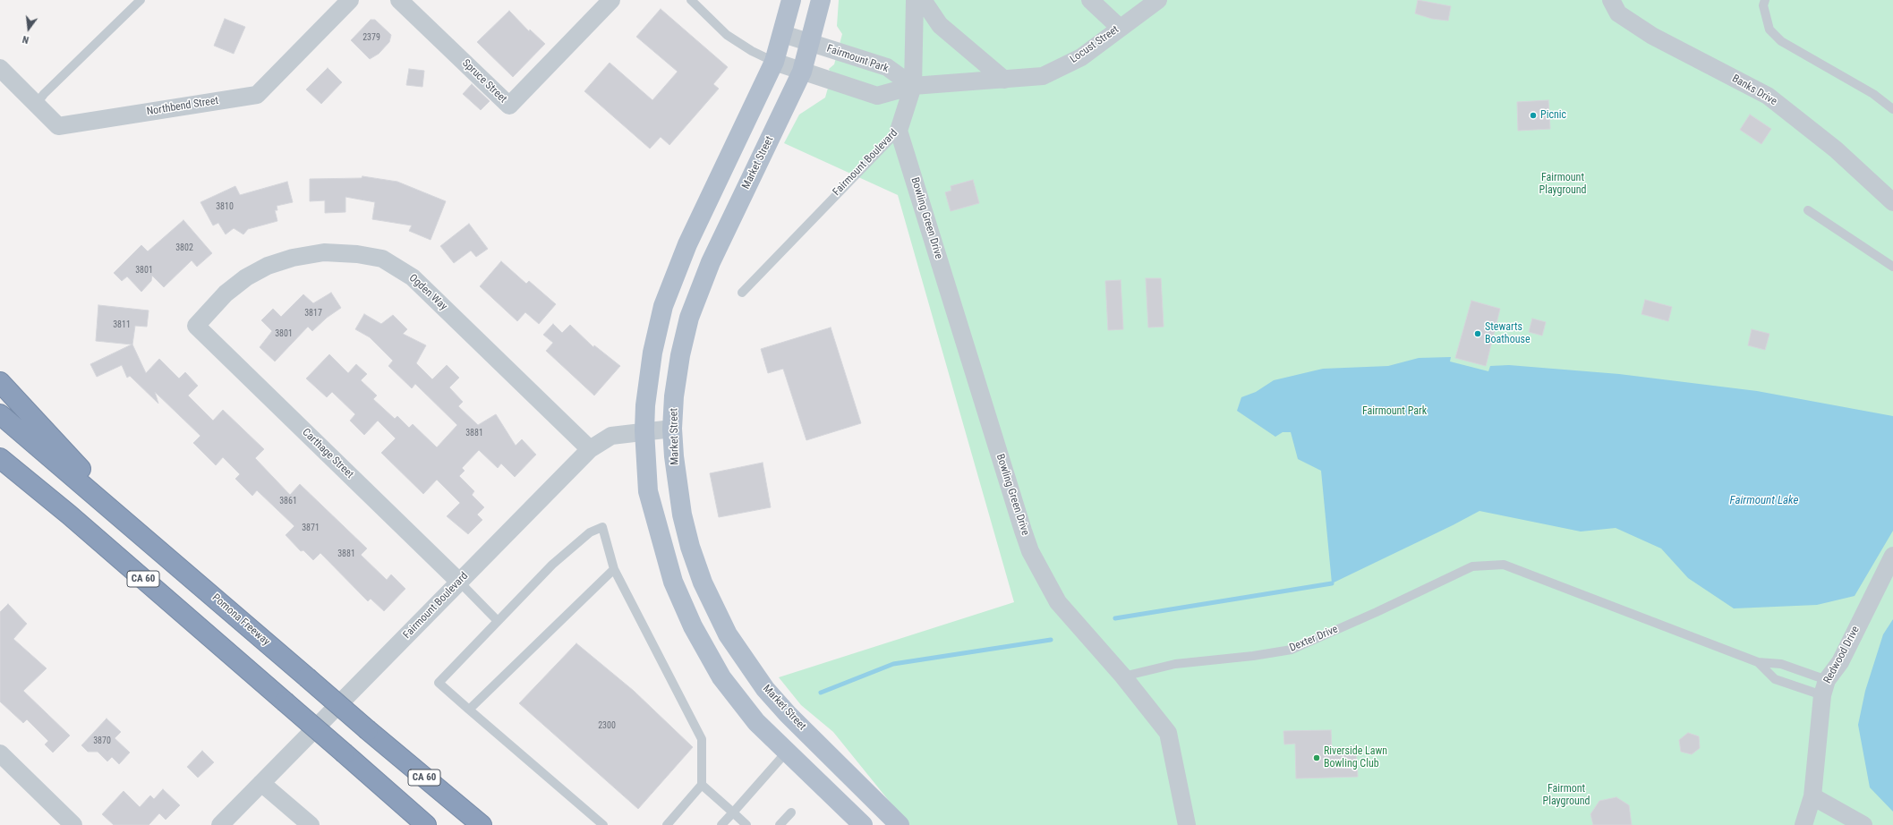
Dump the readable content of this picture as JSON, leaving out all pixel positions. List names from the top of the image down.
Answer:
{
  "streets": {
    "highway": ["CA 60", "Pomona Freeway"],
    "main road": ["Market Street"],
    "street": [
      "Locust Street",
      "Fairmount Park",
      "Spruce Street",
      "Banks Drive",
      "Northbend Street",
      "Fairmount Boulevard",
      "Bowling Green Drive",
      "Ogden Way",
      "Carthage Street",
      "Redwood Drive"
    ],
    "lane": ["Dexter Drive"]
  },
  "crossings": [
    ["Locust Street", "Fairmount Park"],
    ["Locust Street", "Fairmount Boulevard"],
    ["Fairmount Park", "Market Street"],
    ["Fairmount Park", "Fairmount Boulevard"],
    ["Market Street", "Fairmount Boulevard"],
    ["Fairmount Boulevard", "Bowling Green Drive"],
    ["Fairmount Boulevard", "Ogden Way"],
    ["Fairmount Boulevard", "Carthage Street"],
    ["Bowling Green Drive", "Dexter Drive"],
    ["Ogden Way", "Carthage Street"]
  ],
  "water": ["Fairmount Lake"],
  "parks": ["Fairmount Playground", "Fairmount Park", "Fairmont Playground"],
  "places": ["Picnic", "Stewarts Boathouse", "Riverside Lawn Bowling Club"],
  "house_numbers": [
    "2379",
    "3810",
    "3802",
    "3801",
    "3817",
    "3811",
    "3801",
    "3881",
    "3861",
    "3871",
    "3881",
    "2300",
    "3870"
  ],
  "north": "bottom"
}
